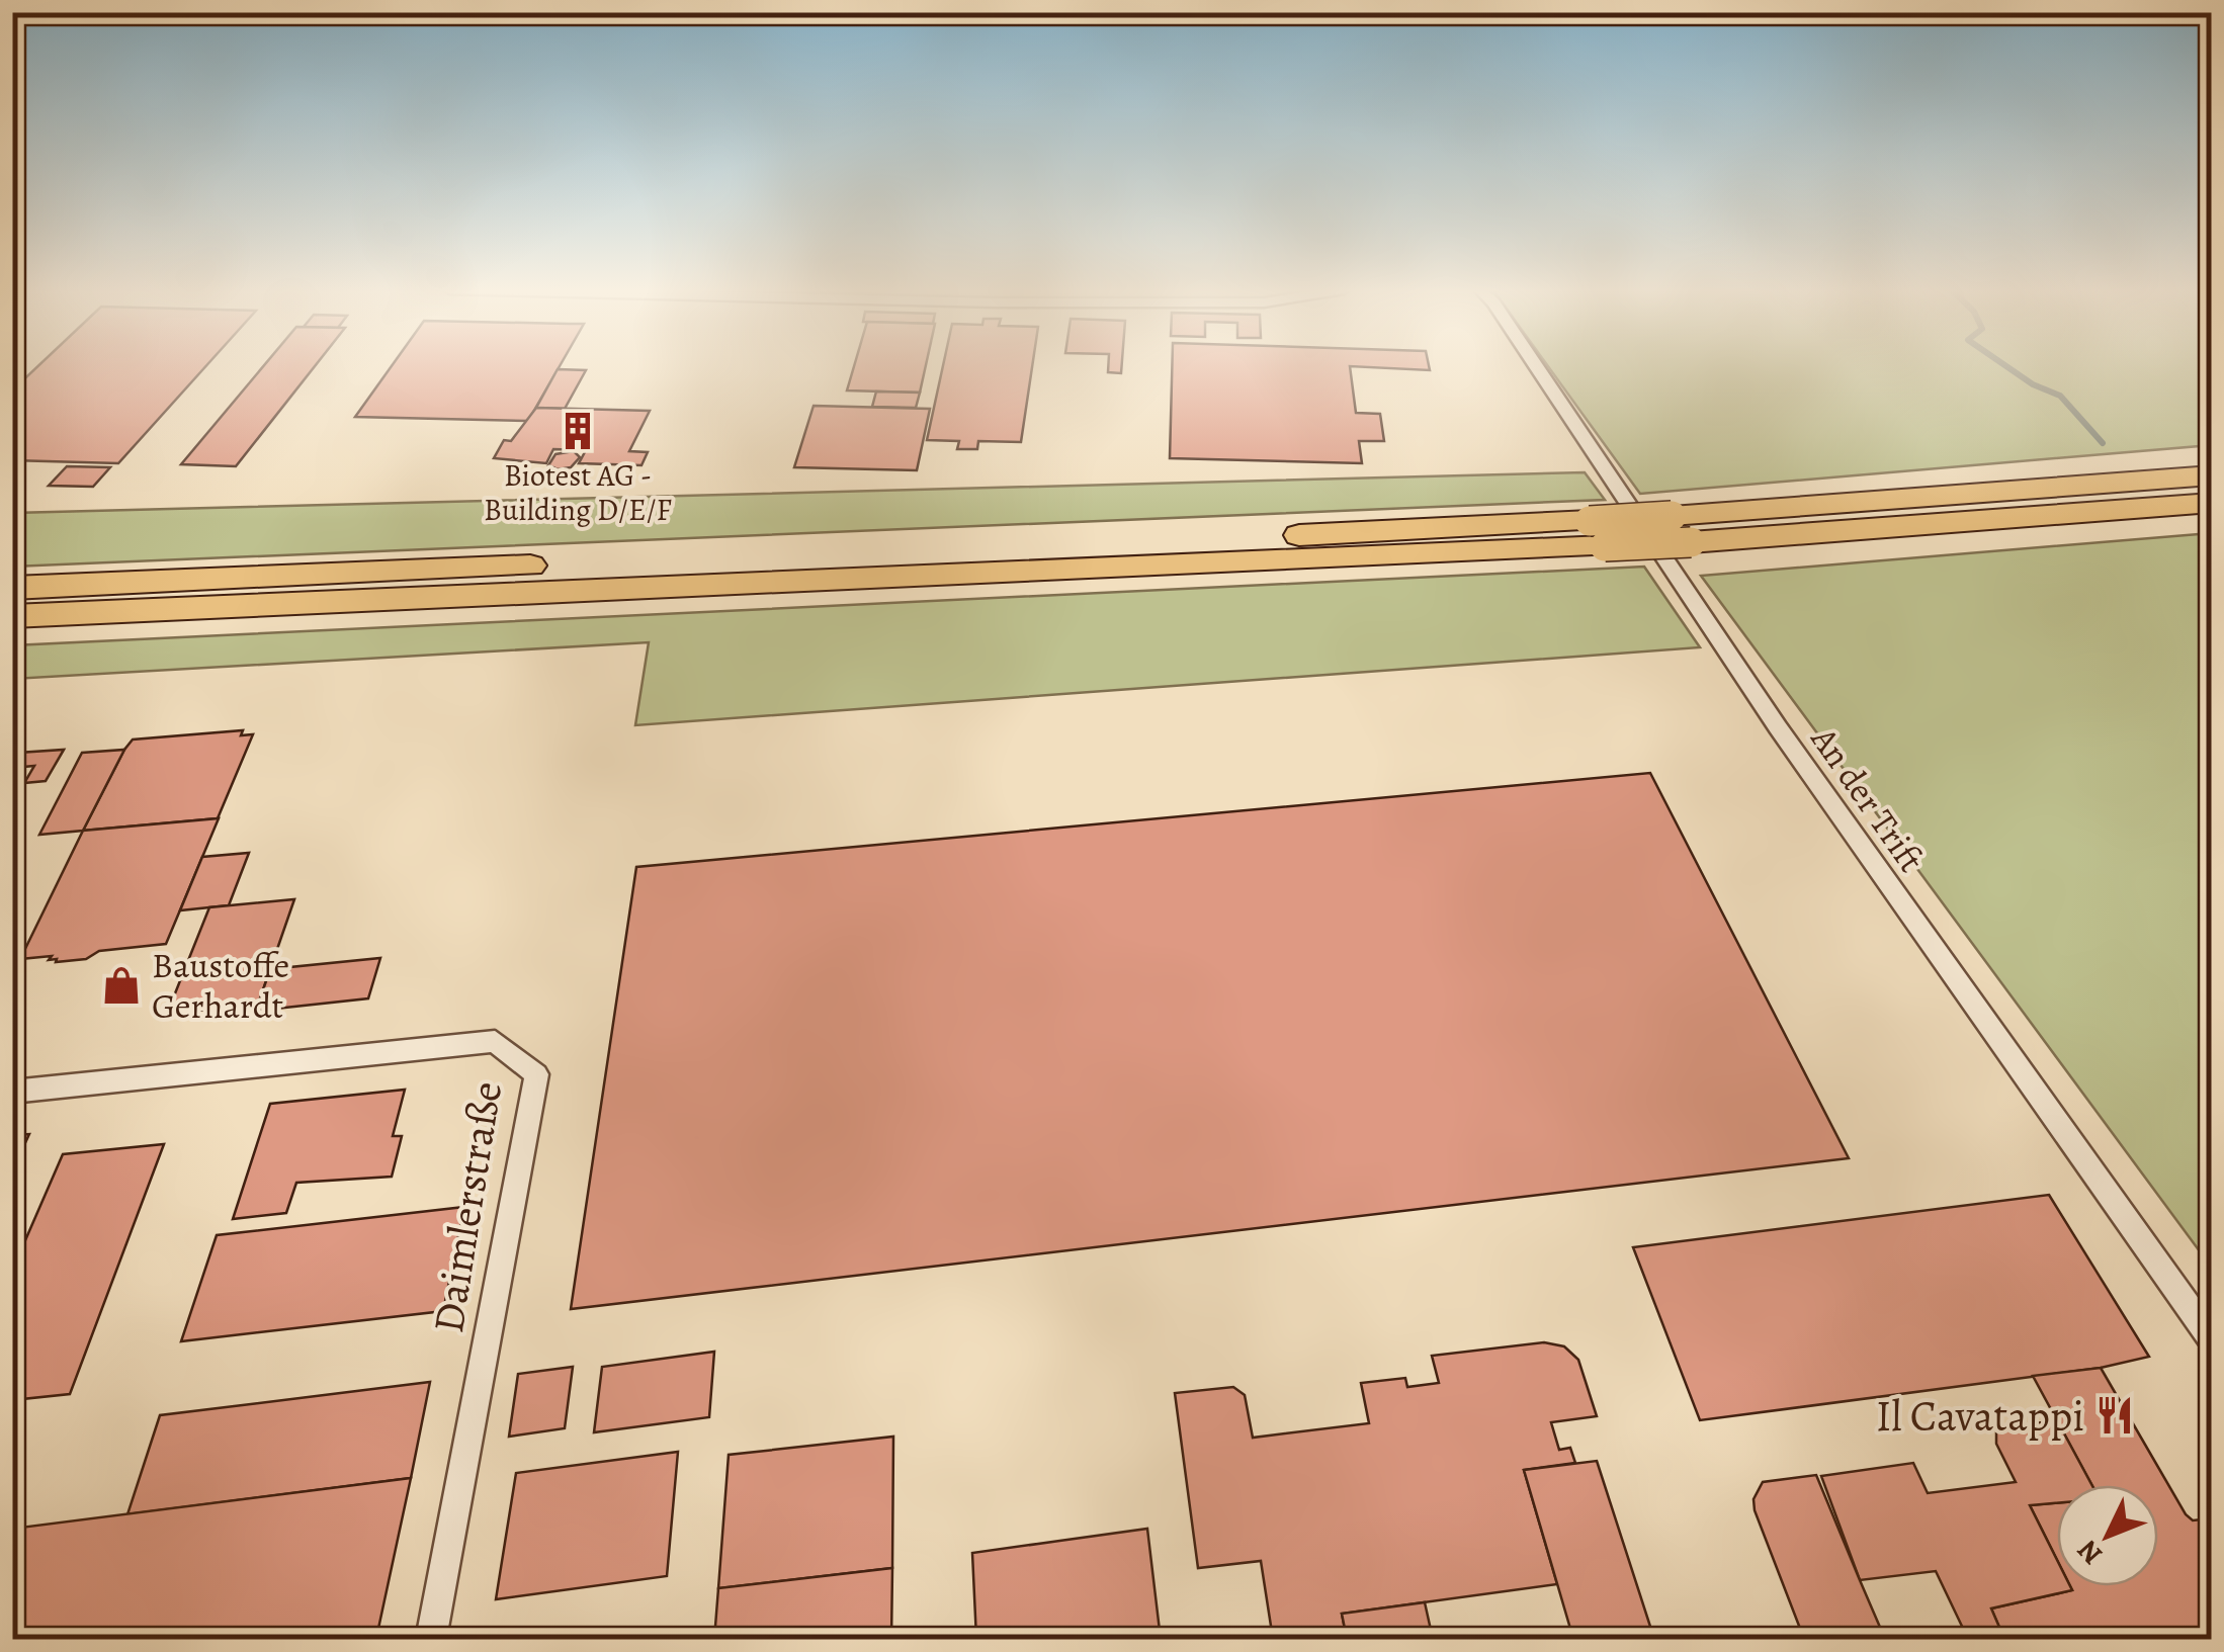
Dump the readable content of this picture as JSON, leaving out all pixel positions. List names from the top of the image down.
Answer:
{
  "streets": {
    "street": ["An der Trift", "Daimlerstraße"]
  },
  "places": {
    "building": ["Biotest AG - Building D/E/F"],
    "shop": ["Baustoffe Gerhardt"],
    "restaurant": ["Il Cavatappi"]
  },
  "north": "bottom left"
}
